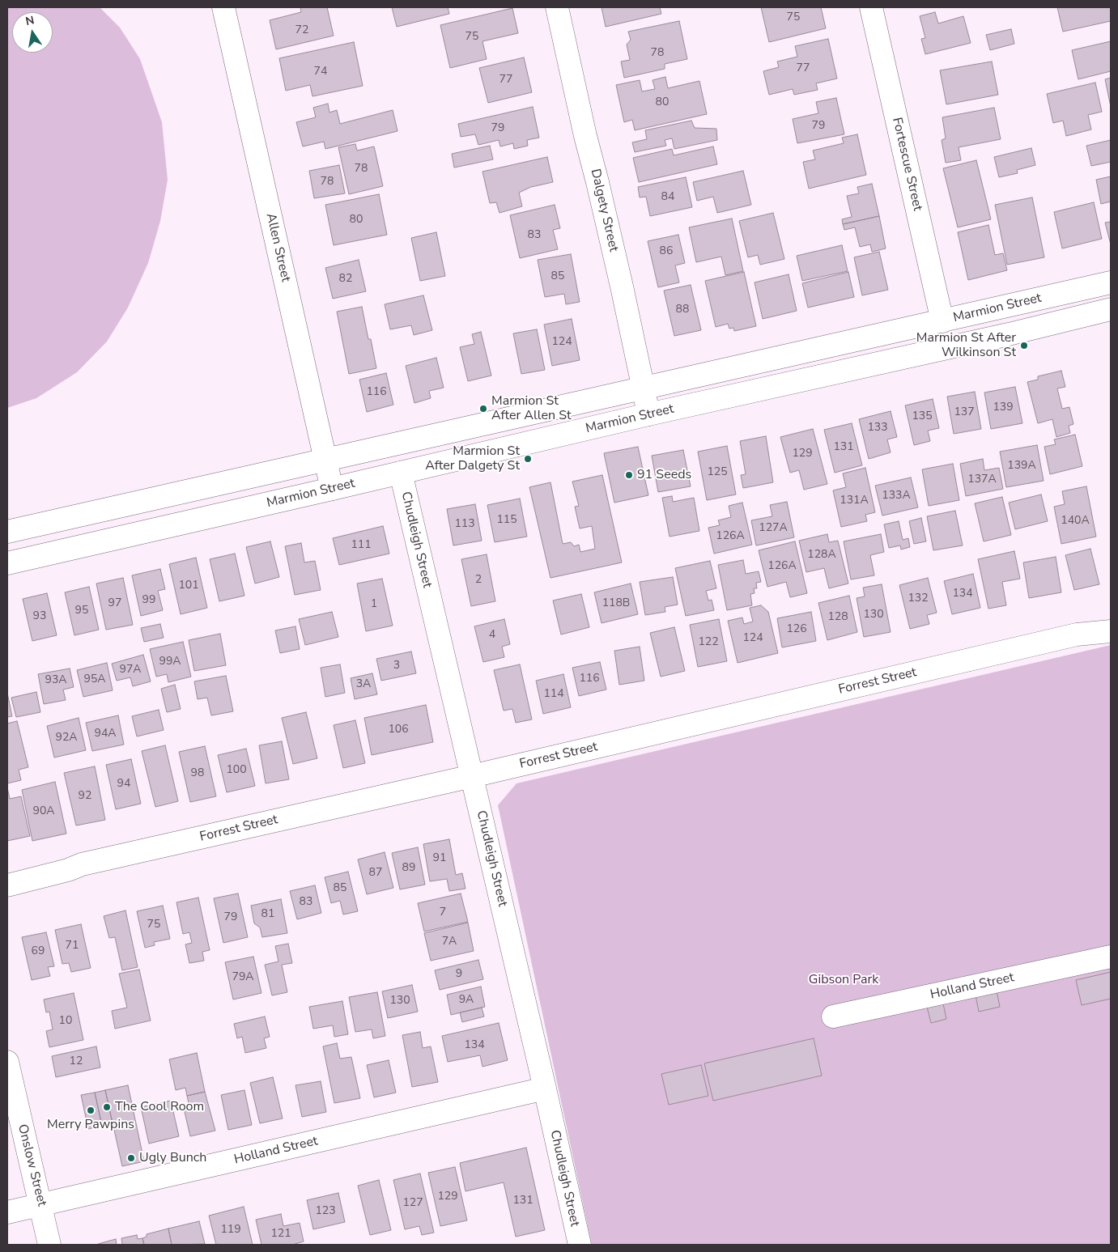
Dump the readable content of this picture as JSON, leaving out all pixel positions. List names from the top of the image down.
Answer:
{
  "streets": {
    "street": [
      "Fortescue Street",
      "Dalgety Street",
      "Allen Street",
      "Marmion Street",
      "Chudleigh Street",
      "Forrest Street",
      "Holland Street",
      "Onslow Street"
    ]
  },
  "crossings": [
    ["Fortescue Street", "Marmion Street"],
    ["Dalgety Street", "Marmion Street"],
    ["Allen Street", "Marmion Street"],
    ["Marmion Street", "Chudleigh Street"],
    ["Chudleigh Street", "Forrest Street"],
    ["Chudleigh Street", "Holland Street"],
    ["Holland Street", "Onslow Street"]
  ],
  "parks": ["Gibson Park"],
  "places": [
    "Marmion St After Wilkinson St",
    "Marmion St After Allen St",
    "Marmion St After Dalgety St",
    "91 Seeds",
    "The Cool Room",
    "Merry Pawpins",
    "Ugly Bunch"
  ],
  "house_numbers": [
    "75",
    "72",
    "75",
    "78",
    "77",
    "74",
    "77",
    "80",
    "79",
    "79",
    "78",
    "78",
    "84",
    "80",
    "83",
    "86",
    "85",
    "82",
    "88",
    "124",
    "116",
    "139",
    "137",
    "135",
    "133",
    "131",
    "129",
    "139A",
    "125",
    "137A",
    "133A",
    "131A",
    "115",
    "140A",
    "113",
    "127A",
    "126A",
    "111",
    "128A",
    "126A",
    "2",
    "101",
    "134",
    "132",
    "99",
    "97",
    "118B",
    "1",
    "95",
    "130",
    "93",
    "128",
    "126",
    "4",
    "124",
    "122",
    "99A",
    "3",
    "97A",
    "116",
    "95A",
    "93A",
    "3A",
    "114",
    "106",
    "94A",
    "92A",
    "100",
    "98",
    "94",
    "92",
    "90A",
    "91",
    "89",
    "87",
    "85",
    "83",
    "7",
    "81",
    "79",
    "75",
    "7A",
    "71",
    "69",
    "9",
    "79A",
    "9A",
    "130",
    "10",
    "134",
    "12",
    "129",
    "131",
    "127",
    "123",
    "119",
    "121"
  ],
  "north": "top"
}
